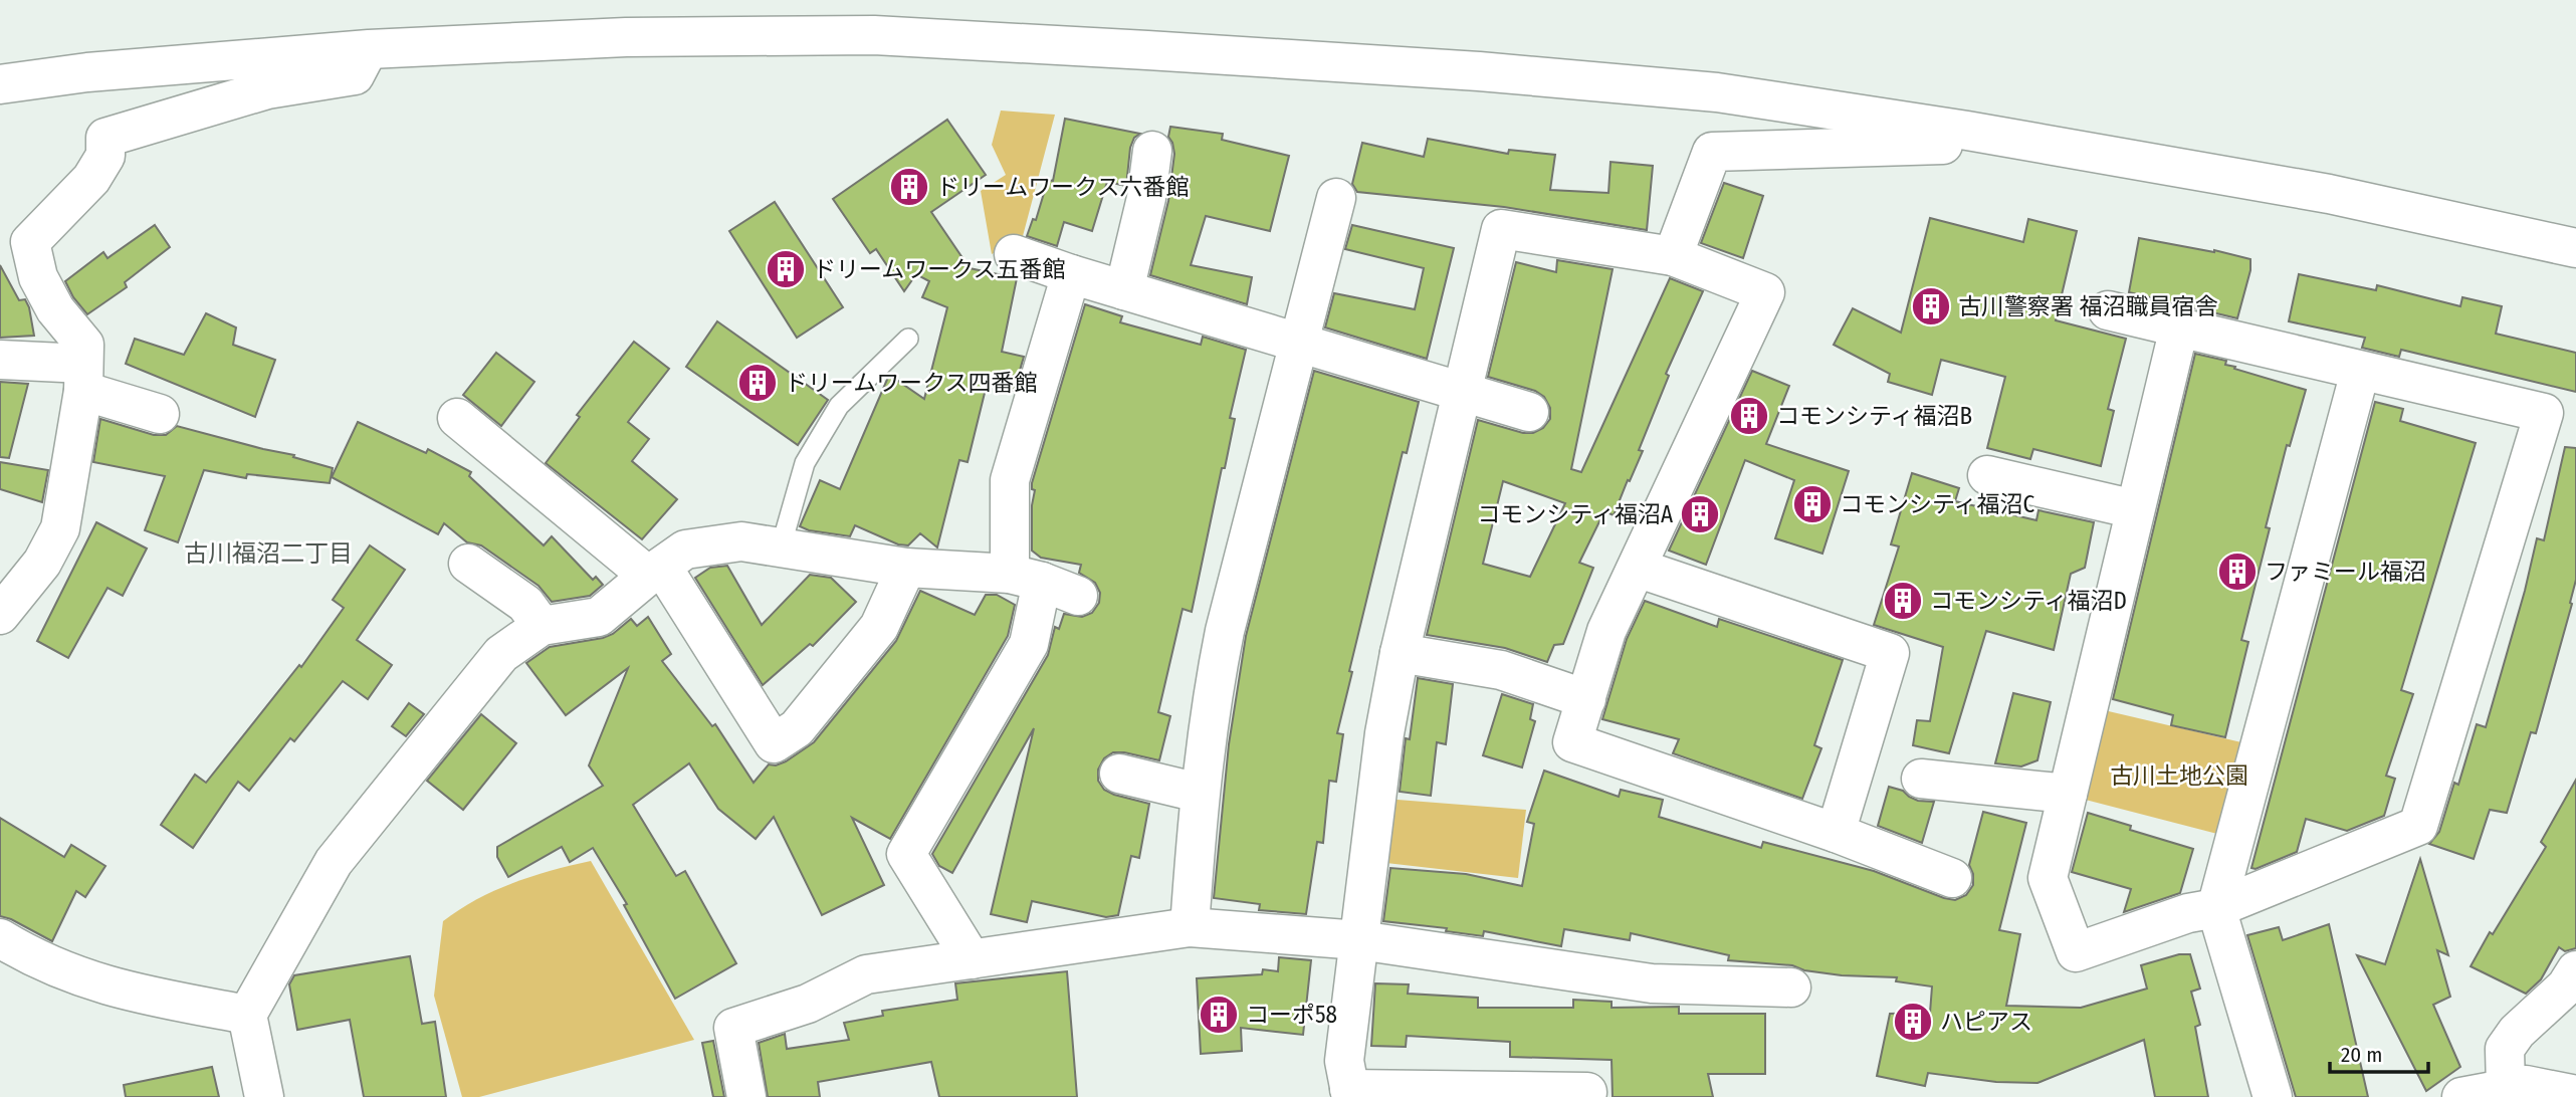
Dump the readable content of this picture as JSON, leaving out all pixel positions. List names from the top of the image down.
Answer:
{
  "districts": ["古川福沼二丁目"],
  "parks": ["古川土地公園"],
  "places": {
    "building": [
      "ドリームワークス六番館",
      "ドリームワークス五番館",
      "古川警察署 福沼職員宿舎",
      "ドリームワークス四番館",
      "コモンシティ福沼B",
      "コモンシティ福沼C",
      "コモンシティ福沼A",
      "ファミール福沼",
      "コモンシティ福沼D",
      "コーポ58",
      "ハピアス"
    ]
  },
  "scale_bar": "20 m"
}
